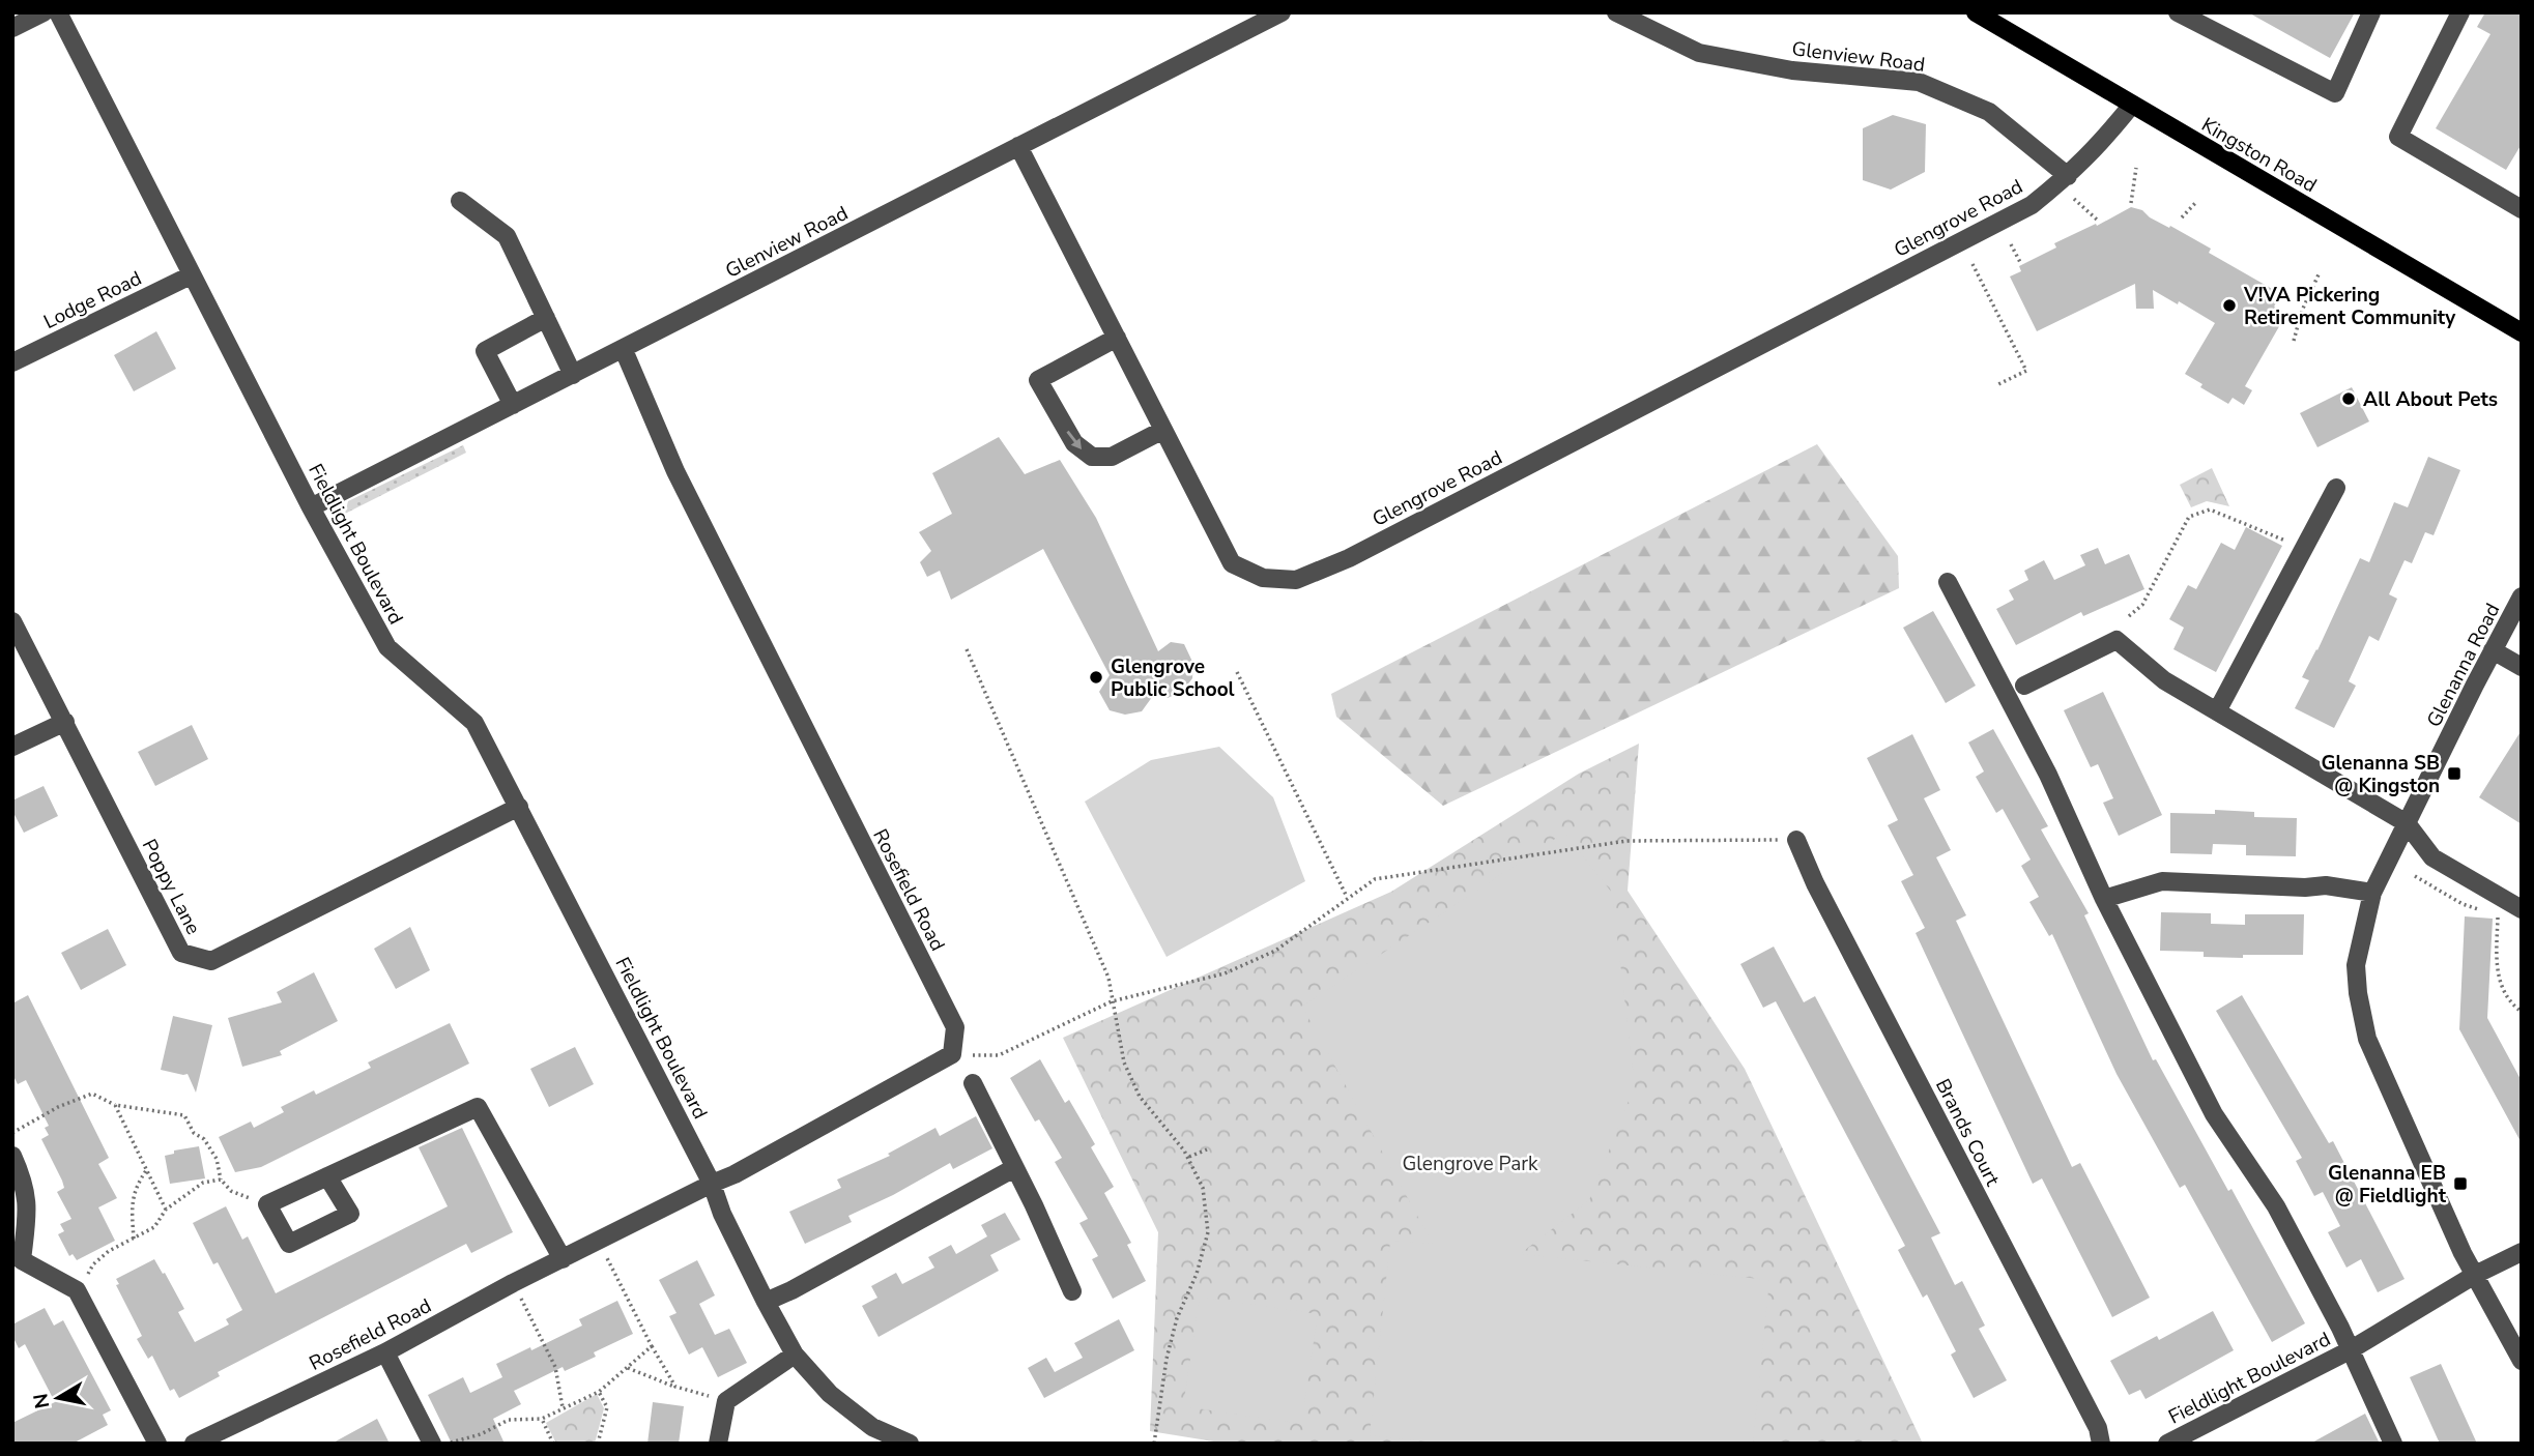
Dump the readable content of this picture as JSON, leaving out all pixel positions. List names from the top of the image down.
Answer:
{
  "streets": {
    "main road": ["Kingston Road"],
    "street": [
      "Glenview Road",
      "Glengrove Road",
      "Lodge Road",
      "Fieldlight Boulevard",
      "Glenanna Road",
      "Poppy Lane",
      "Rosefield Road",
      "Brands Court"
    ]
  },
  "crossings": [
    ["Glenview Road", "Glengrove Road"],
    ["Glenview Road", "Fieldlight Boulevard"],
    ["Glenview Road", "Rosefield Road"],
    ["Lodge Road", "Fieldlight Boulevard"],
    ["Fieldlight Boulevard", "Glenanna Road"],
    ["Fieldlight Boulevard", "Poppy Lane"],
    ["Fieldlight Boulevard", "Rosefield Road"]
  ],
  "parks": ["Glengrove Park"],
  "places": {
    "other": ["V!VA Pickering Retirement Community", "All About Pets", "Glengrove Public School"],
    "transit": ["Glenanna SB @ Kingston", "Glenanna EB @ Fieldlight"]
  },
  "north": "left"
}
